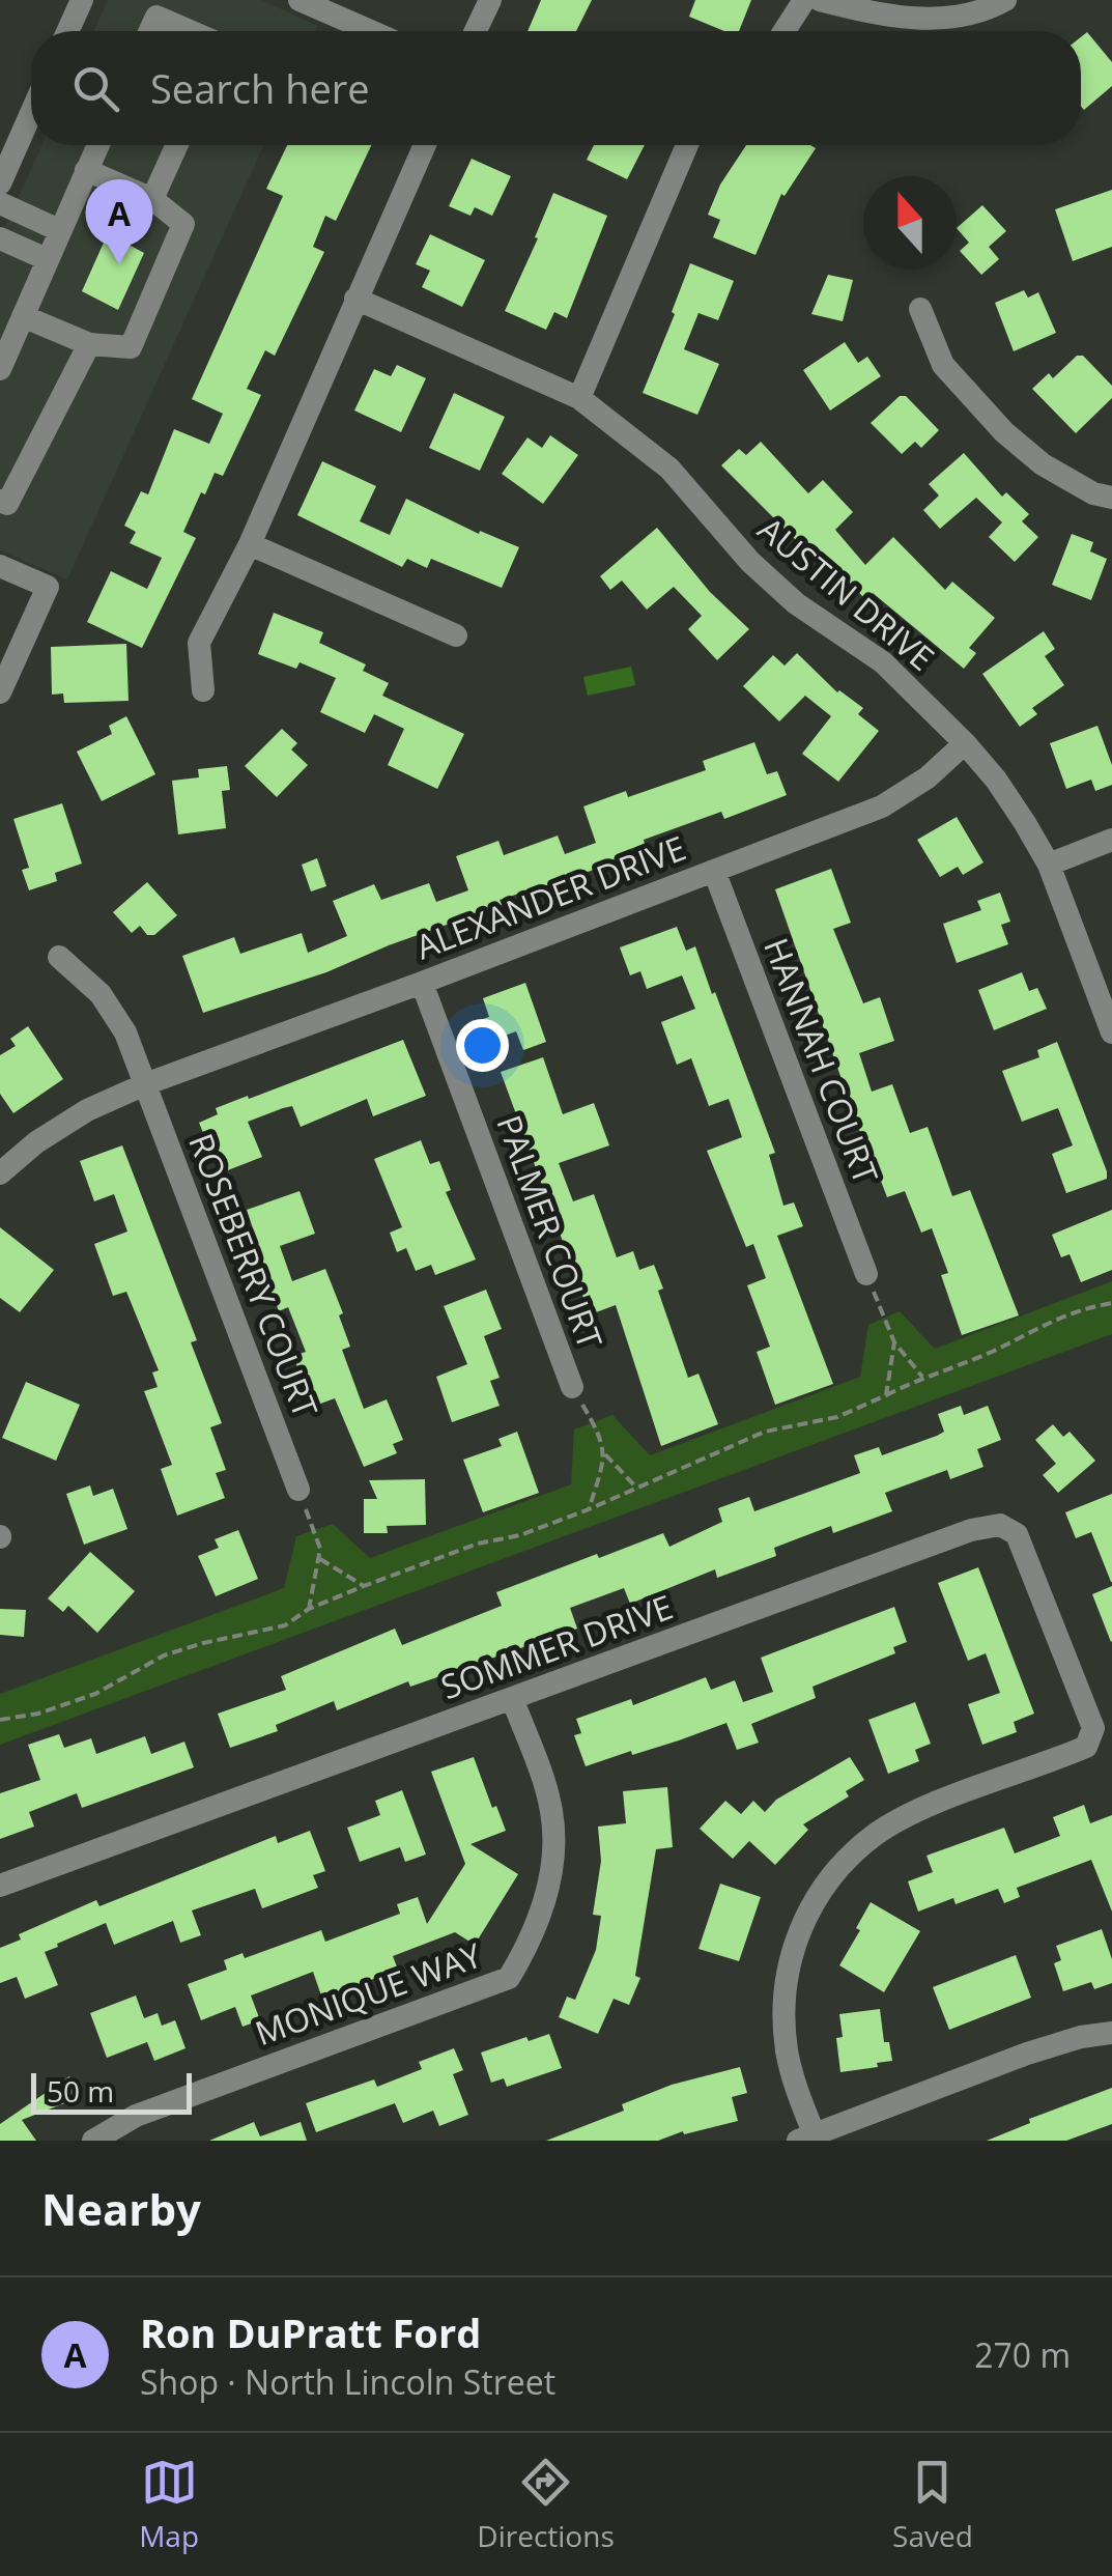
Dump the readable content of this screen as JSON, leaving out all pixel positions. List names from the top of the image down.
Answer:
{
  "streets": {
    "street": [
      "AUSTIN DRIVE",
      "ALEXANDER DRIVE",
      "HANNAH COURT",
      "PALMER COURT",
      "ROSEBERRY COURT",
      "SOMMER DRIVE",
      "MONIQUE WAY"
    ]
  },
  "crossings": [
    ["AUSTIN DRIVE", "ALEXANDER DRIVE"],
    ["ALEXANDER DRIVE", "HANNAH COURT"],
    ["ALEXANDER DRIVE", "PALMER COURT"],
    ["ALEXANDER DRIVE", "ROSEBERRY COURT"],
    ["SOMMER DRIVE", "MONIQUE WAY"]
  ],
  "scale_bar": "50 m",
  "north": "top",
  "page": {
    "search": "Search here",
    "pins": "A",
    "scale": "50 m",
    "heading": "Nearby",
    "list": [
      {
        "mark": "A",
        "name": "Ron DuPratt Ford",
        "note": "Shop · North Lincoln Street",
        "value": "270 m"
      }
    ],
    "nav": ["Map", "Directions", "Saved"]
  }
}
